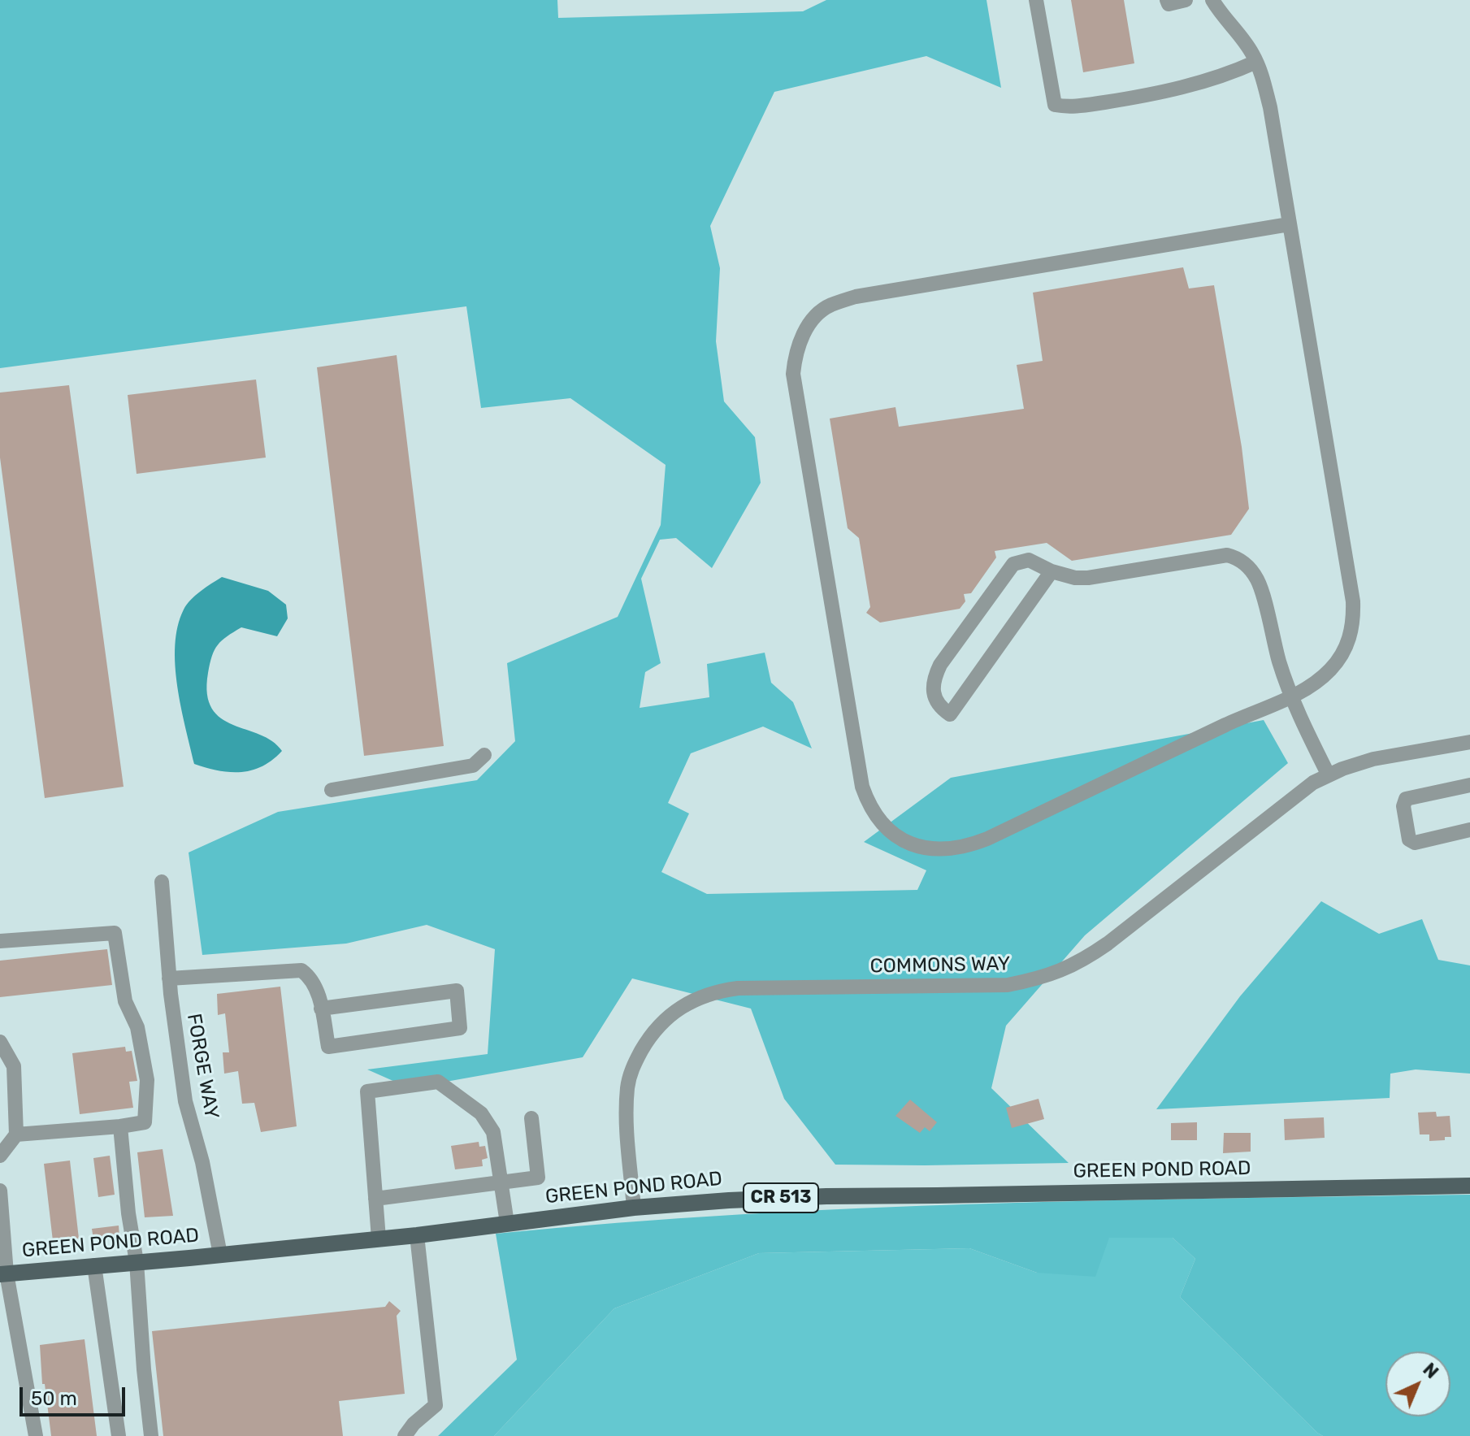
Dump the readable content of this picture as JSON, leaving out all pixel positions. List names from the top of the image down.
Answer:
{
  "streets": {
    "main road": ["GREEN POND ROAD", "CR 513"],
    "street": ["COMMONS WAY", "FORGE WAY"]
  },
  "crossings": [
    ["COMMONS WAY", "GREEN POND ROAD"],
    ["FORGE WAY", "GREEN POND ROAD"]
  ],
  "scale_bar": "50 m",
  "north": "top right"
}
